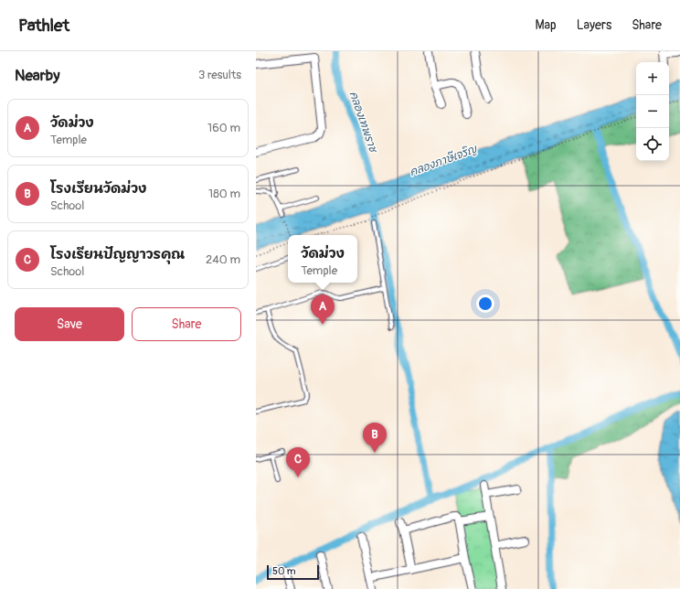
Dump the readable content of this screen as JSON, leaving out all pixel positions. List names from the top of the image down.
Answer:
{
  "water": ["คลองเทพราช", "คลองภาษีเจริญ"],
  "scale_bar": "50 m",
  "page": {
    "header": "Pathlet",
    "nav": ["Map", "Layers", "Share"],
    "heading": ["Nearby", "3 results"],
    "map_buttons": ["+", "−"],
    "list": [
      {
        "mark": "A",
        "name": "วัดม่วง",
        "note": "Temple",
        "value": "160 m"
      },
      {
        "mark": "B",
        "name": "โรงเรียนวัดม่วง",
        "note": "School",
        "value": "180 m"
      },
      {
        "mark": "C",
        "name": "โรงเรียนปัญญาวรคุณ",
        "note": "School",
        "value": "240 m"
      }
    ],
    "popup": ["วัดม่วง", "Temple"],
    "pins": ["A", "B", "C"],
    "buttons": ["Save", "Share"],
    "scale": "50 m"
  }
}
